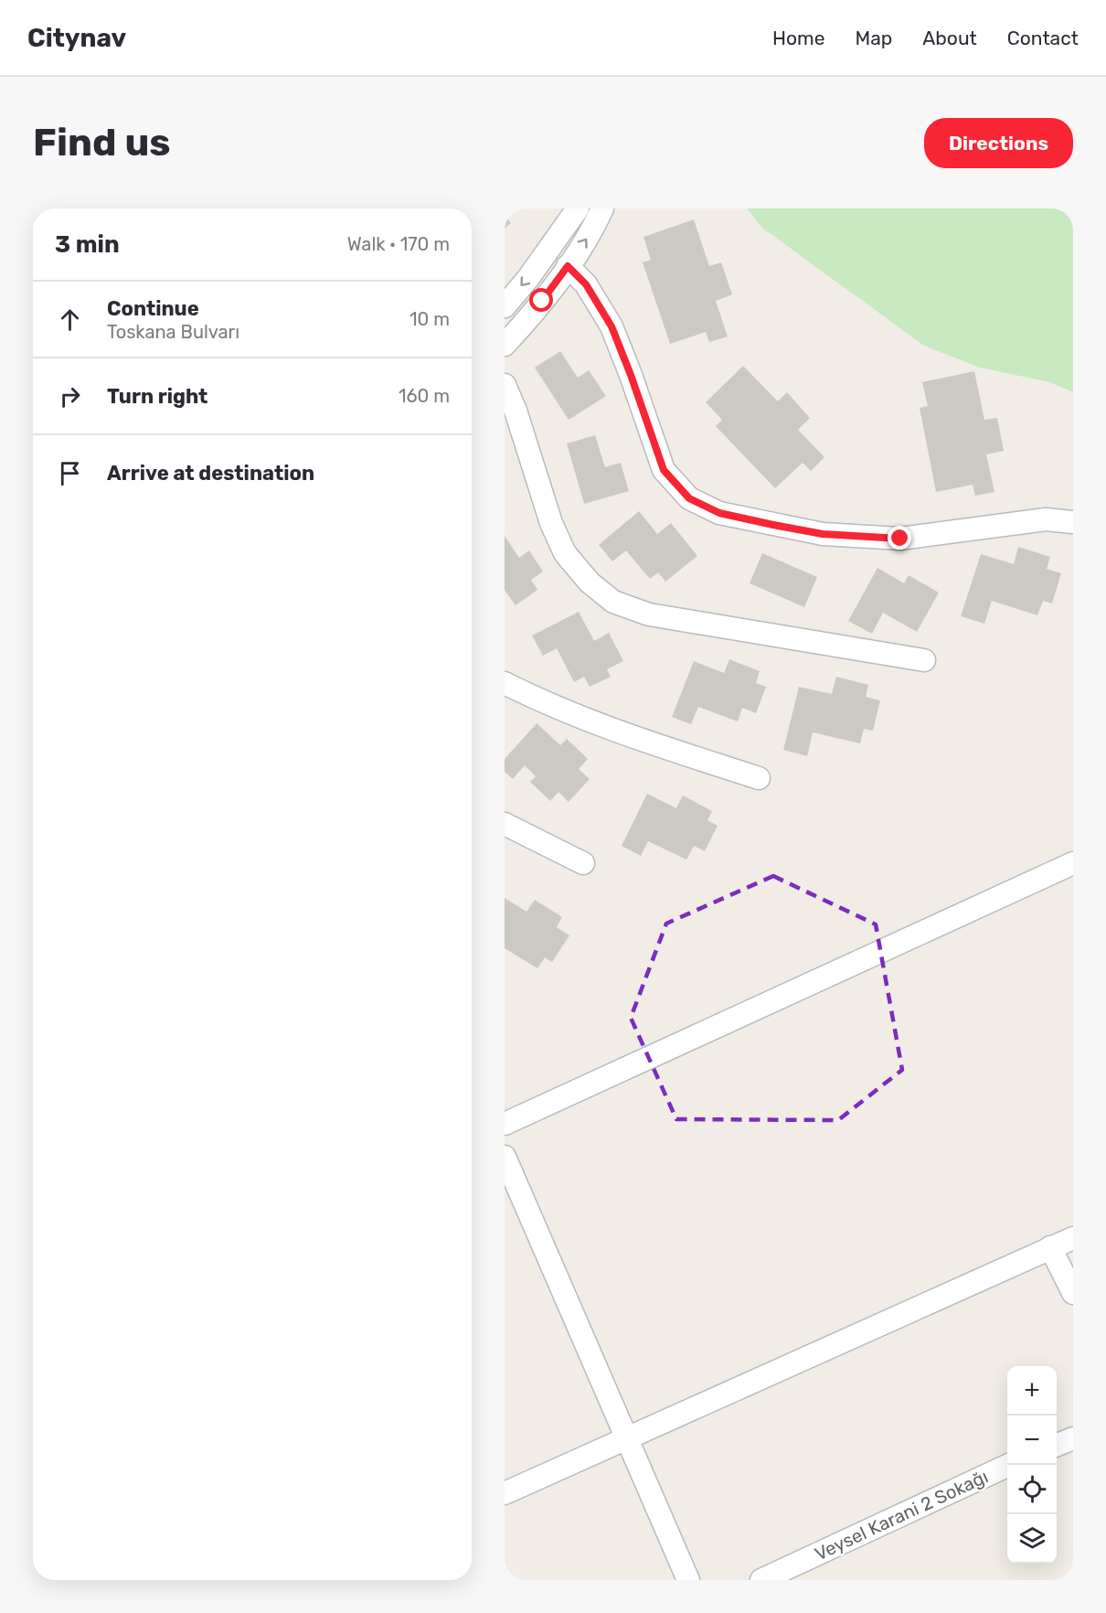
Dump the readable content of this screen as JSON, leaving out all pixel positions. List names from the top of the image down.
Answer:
{
  "streets": {
    "street": ["Veysel Karani 2 Sokağı"]
  },
  "page": {
    "header": "Citynav",
    "nav": [
      "Home",
      "Map",
      "About",
      "Contact"
    ],
    "buttons": "Directions",
    "title": "Find us",
    "heading": ["3 min", "Walk · 170 m"],
    "list": [
      ["Continue", "Toskana Bulvarı", "10 m"],
      ["Turn right", "160 m"],
      "Arrive at destination"
    ],
    "map_buttons": ["+", "−"]
  }
}
